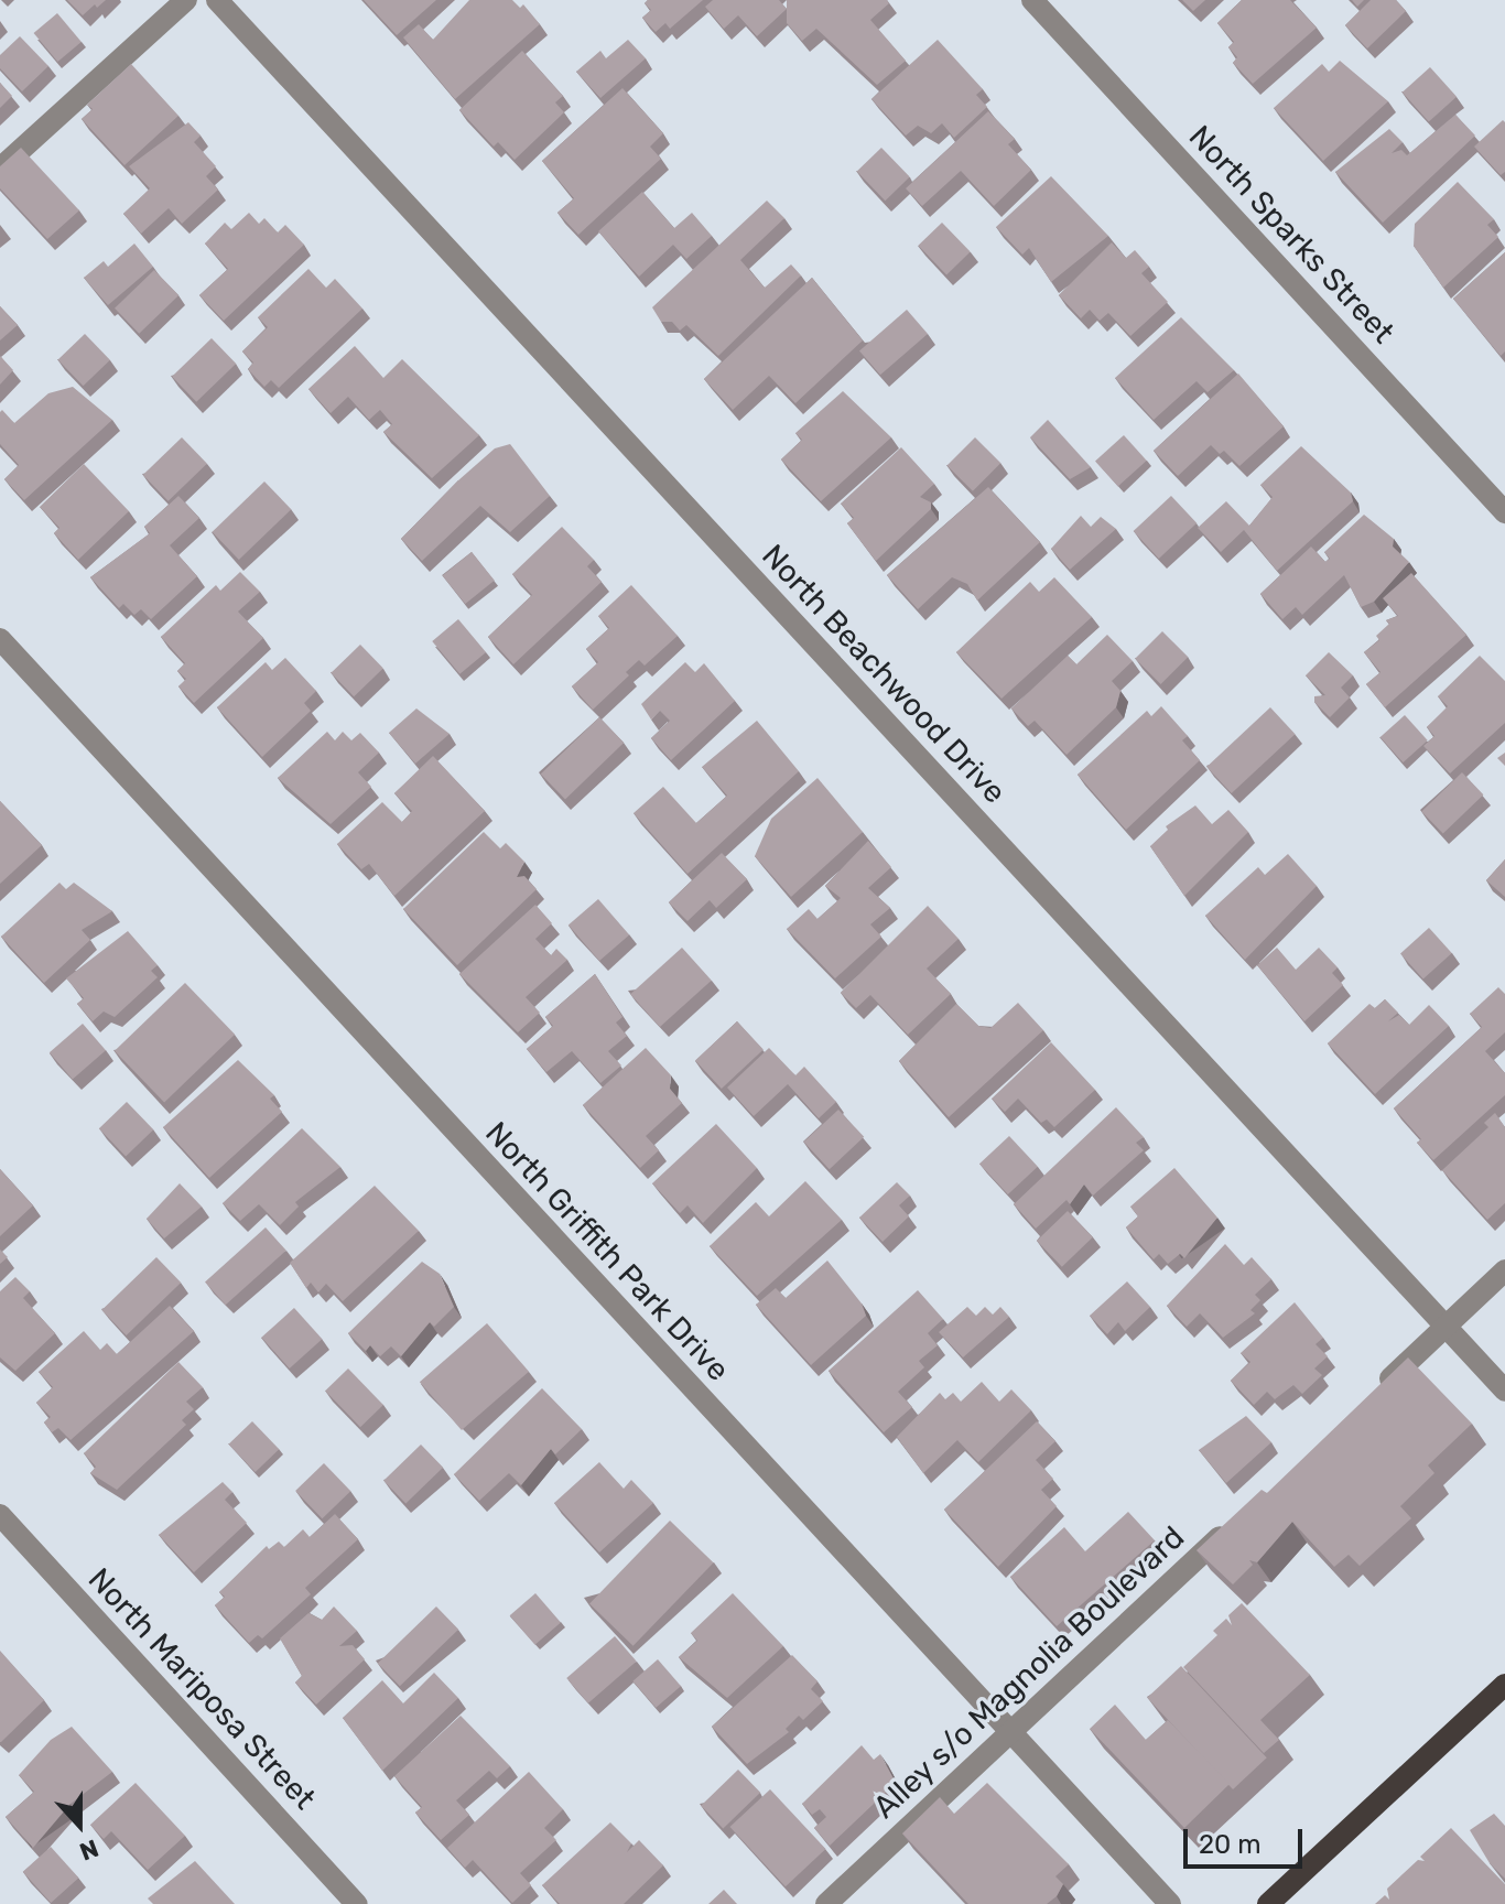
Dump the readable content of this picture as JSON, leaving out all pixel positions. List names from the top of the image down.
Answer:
{
  "streets": {
    "street": [
      "North Sparks Street",
      "North Beachwood Drive",
      "North Griffith Park Drive",
      "Alley s/o Magnolia Boulevard",
      "North Mariposa Street"
    ]
  },
  "crossings": [
    ["North Griffith Park Drive", "Alley s/o Magnolia Boulevard"]
  ],
  "scale_bar": "20 m",
  "north": "bottom"
}
